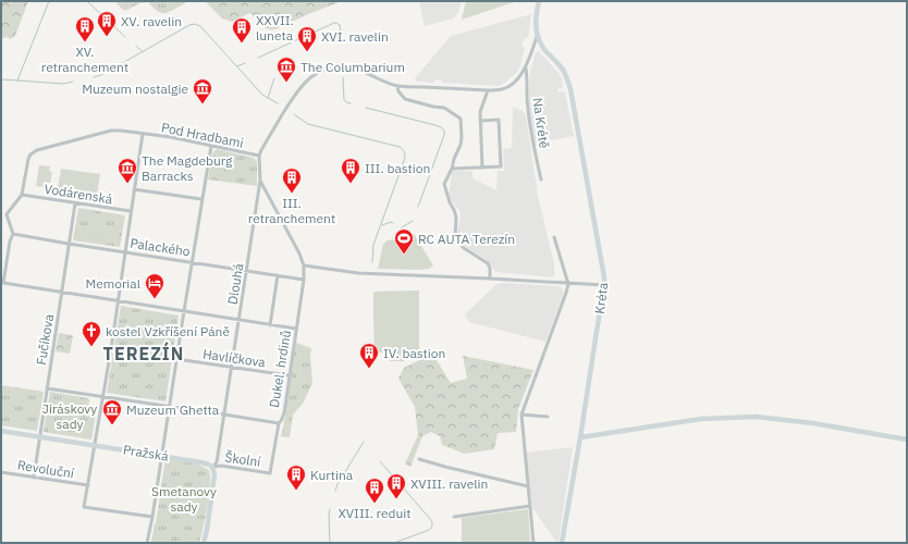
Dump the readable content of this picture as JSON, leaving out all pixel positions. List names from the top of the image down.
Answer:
{
  "streets": {
    "street": [
      "Na Krétě",
      "Pod Hradbami",
      "Vodárenská",
      "Palackého",
      "Dlouhá",
      "Kréta",
      "Fučíkova",
      "Havlíčkova",
      "Dukel. hrdinů",
      "Pražská",
      "Školní",
      "Revoluční"
    ]
  },
  "crossings": [
    ["Pod Hradbami", "Vodárenská"],
    ["Pod Hradbami", "Dlouhá"],
    ["Vodárenská", "Fučíkova"],
    ["Palackého", "Dlouhá"],
    ["Palackého", "Fučíkova"],
    ["Palackého", "Dukel. hrdinů"],
    ["Dlouhá", "Havlíčkova"],
    ["Dlouhá", "Pražská"],
    ["Dlouhá", "Školní"],
    ["Fučíkova", "Pražská"],
    ["Fučíkova", "Revoluční"],
    ["Havlíčkova", "Dukel. hrdinů"],
    ["Dukel. hrdinů", "Školní"],
    ["Pražská", "Školní"]
  ],
  "districts": ["TEREZÍN"],
  "parks": ["Jiráskovy sady", "Smetanovy sady"],
  "places": {
    "building": [
      "XV. ravelin",
      "XV. retranchement",
      "XXVII. luneta",
      "XVI. ravelin",
      "III. bastion",
      "III. retranchement",
      "IV. bastion",
      "Kurtina",
      "XVIII. ravelin",
      "XVIII. reduit"
    ],
    "museum": [
      "The Columbarium",
      "Muzeum nostalgie",
      "The Magdeburg Barracks",
      "Muzeum Ghetta"
    ],
    "sports": ["RC AUTA Terezín"],
    "hotel": ["Memorial"],
    "church": ["kostel Vzkříšení Páně"]
  }
}
